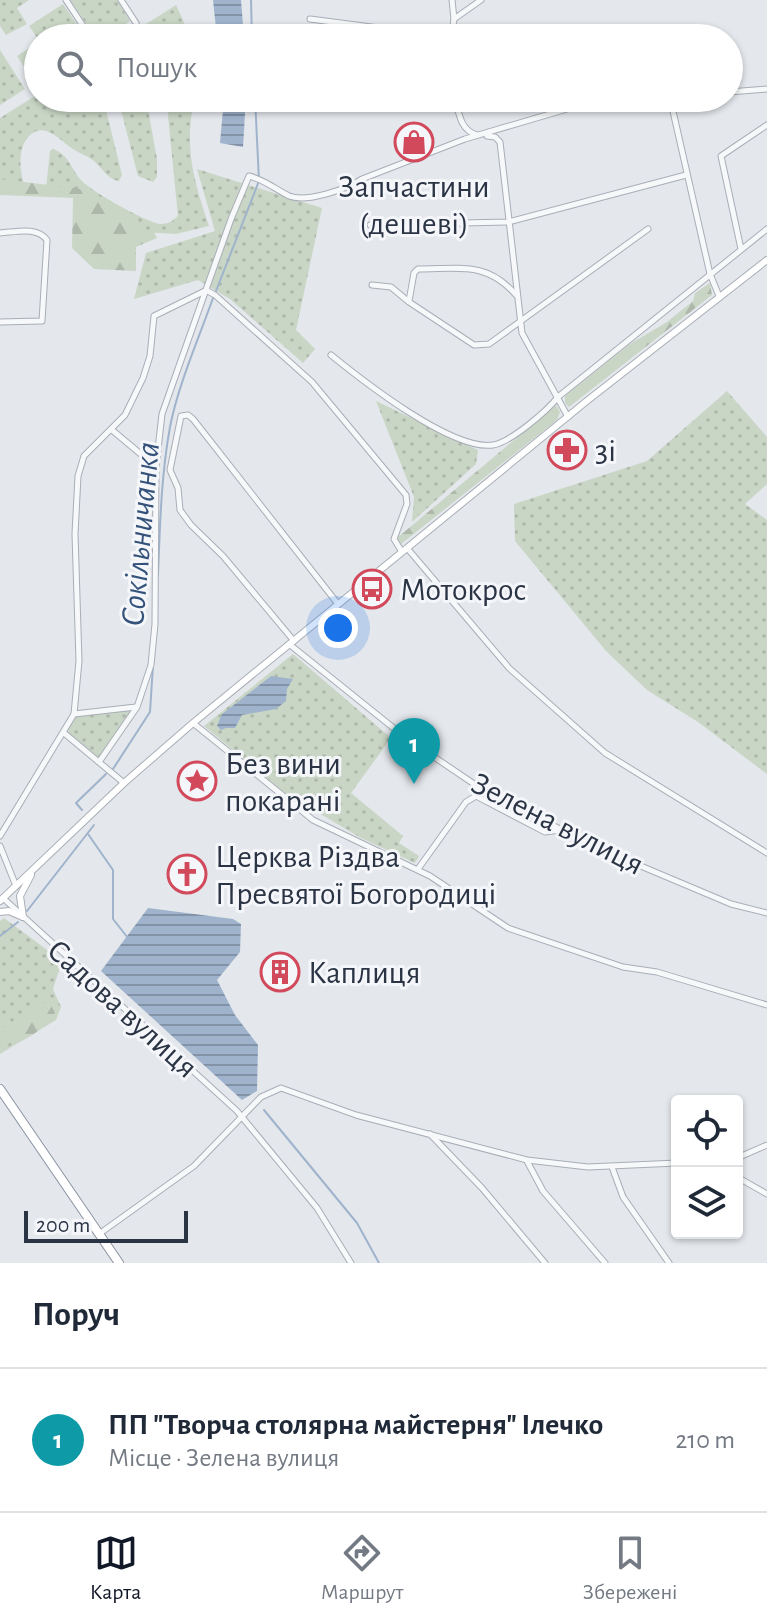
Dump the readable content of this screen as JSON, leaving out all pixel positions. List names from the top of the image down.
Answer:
{
  "streets": {
    "street": ["Зелена вулиця", "Садова вулиця"]
  },
  "water": ["Сокільничанка"],
  "places": {
    "shop": ["Запчастини (дешеві)"],
    "pharmacy": ["3і"],
    "bus stop": ["Мотокрос"],
    "place": ["Без вини покарані"],
    "church": ["Церква Різдва Пресвятої Богородиці"],
    "building": ["Каплиця"]
  },
  "scale_bar": "200 m",
  "page": {
    "search": "Пошук",
    "pins": "1",
    "scale": "200 m",
    "heading": "Поруч",
    "list": [
      {
        "mark": "1",
        "name": "ПП \"Творча столярна майстерня\" Ілечко",
        "note": "Місце · Зелена вулиця",
        "value": "210 m"
      }
    ],
    "nav": ["Карта", "Маршрут", "Збережені"]
  }
}
